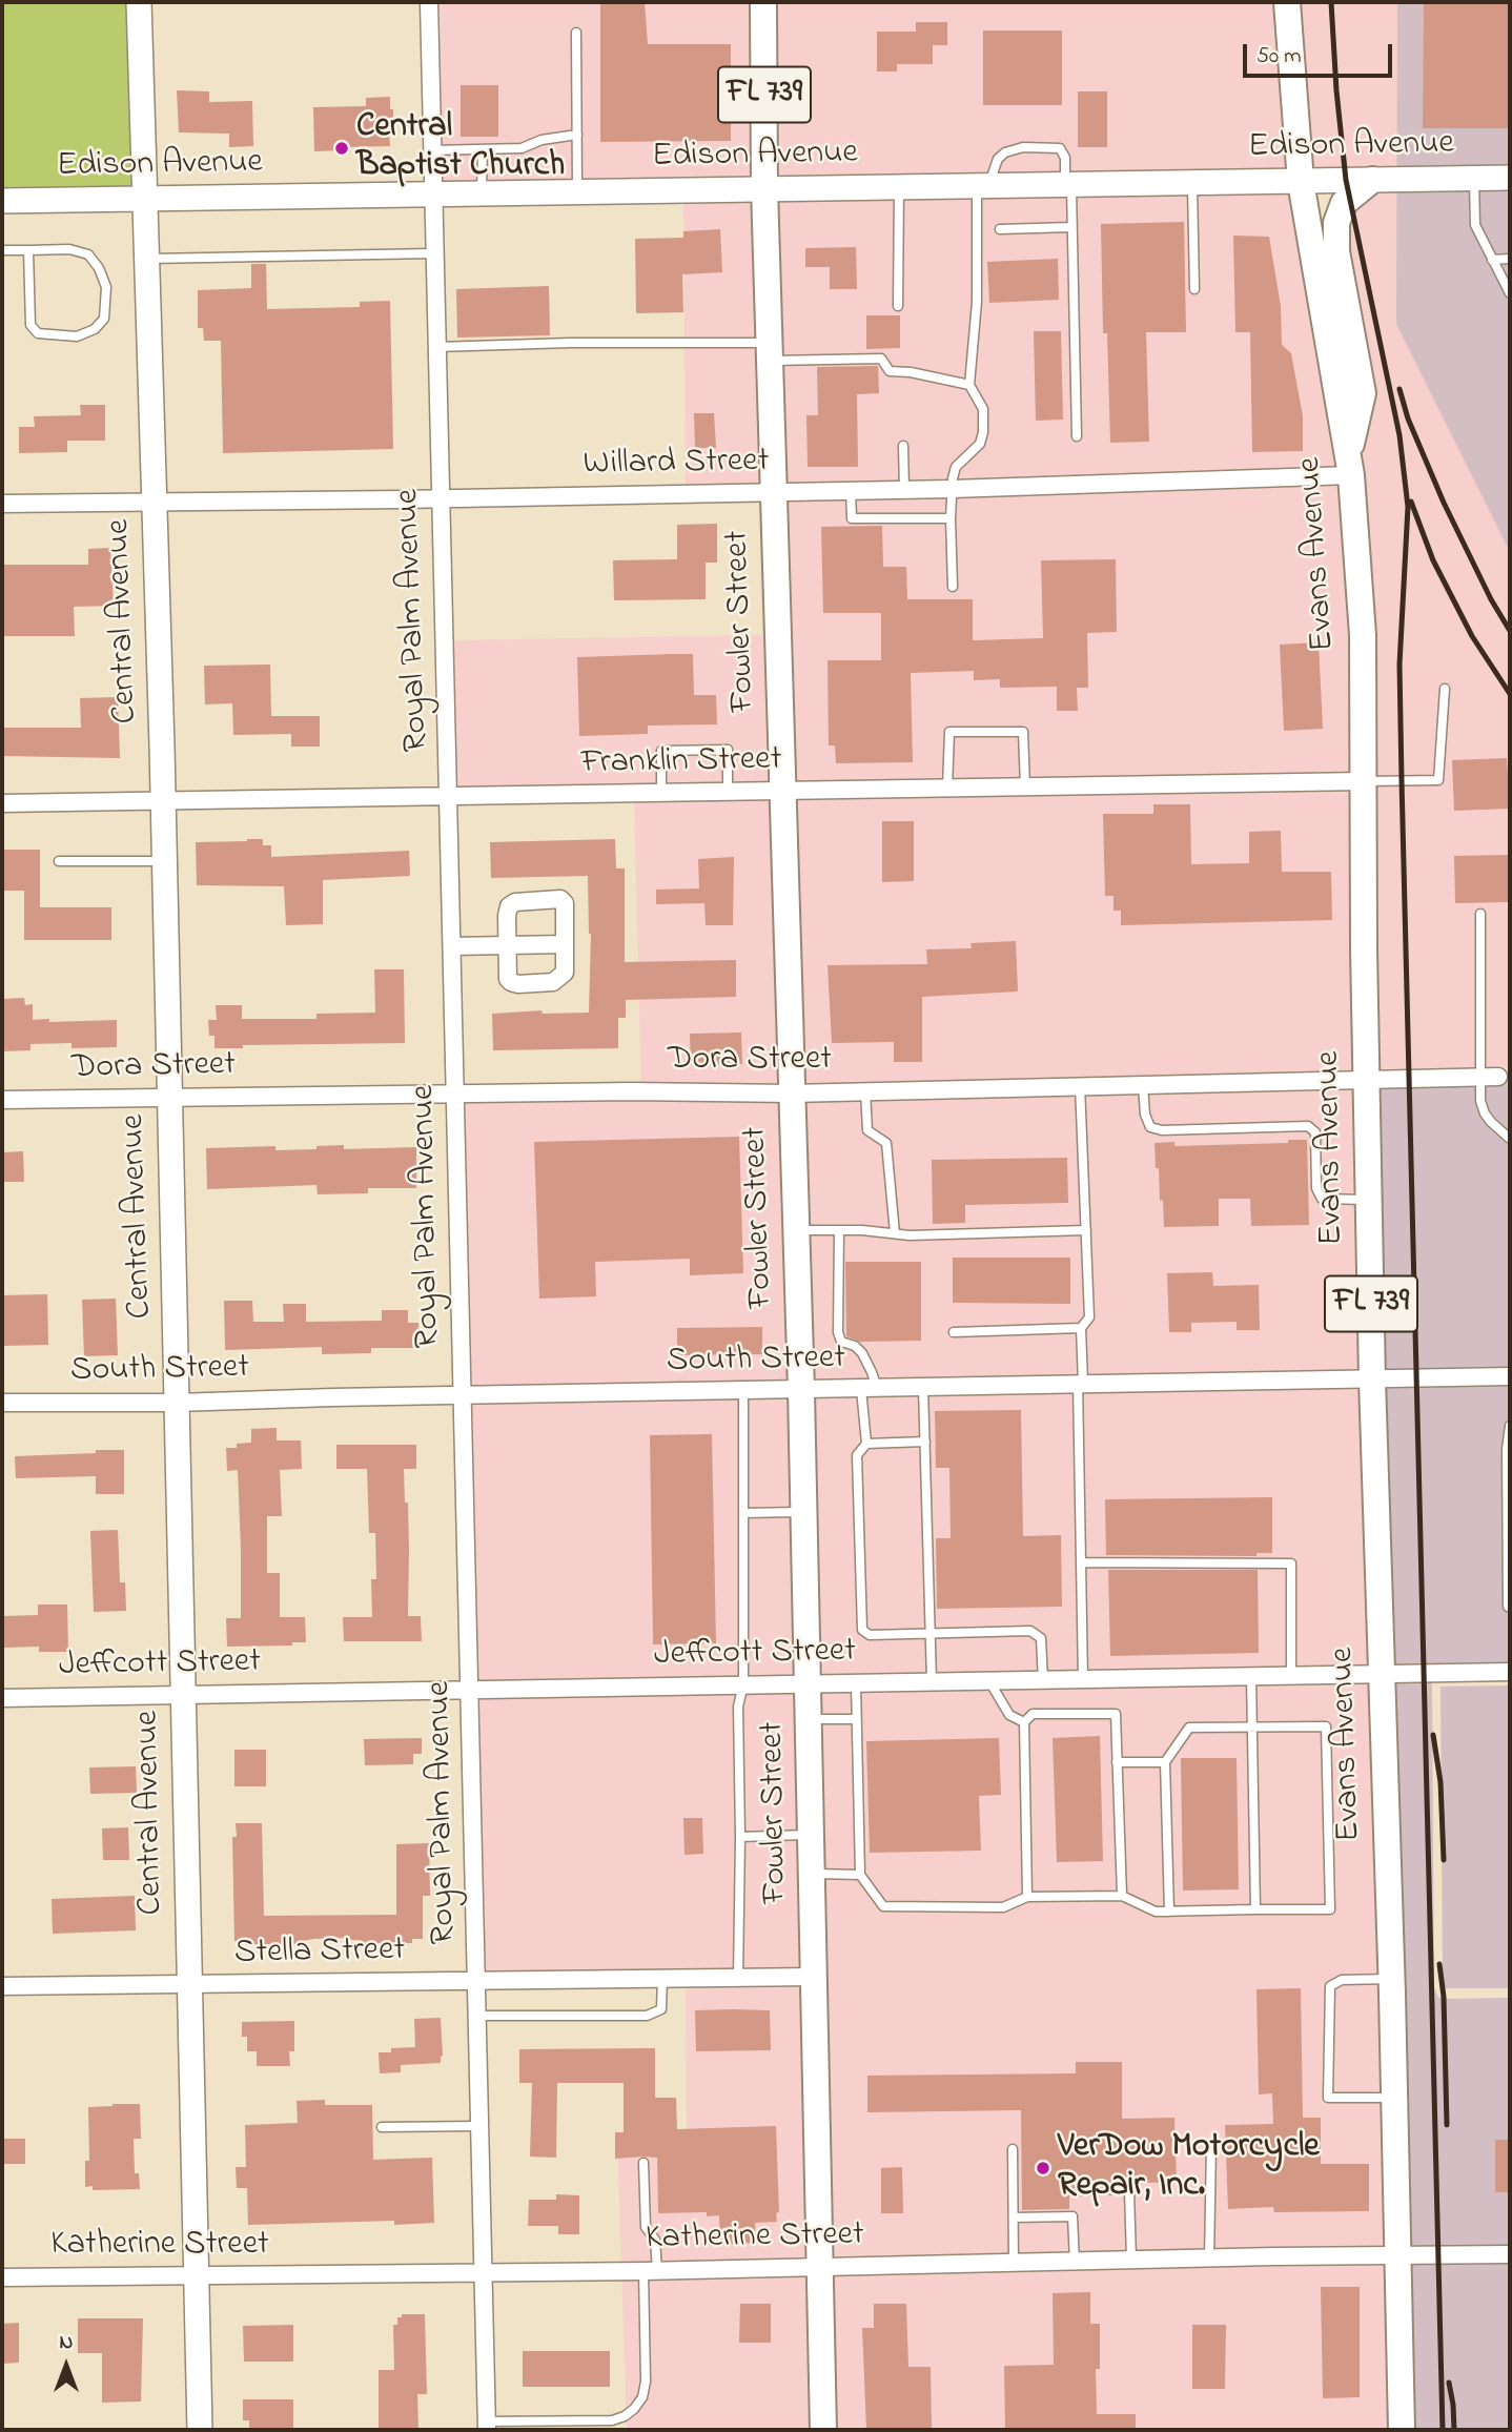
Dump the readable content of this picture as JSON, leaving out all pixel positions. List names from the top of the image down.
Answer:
{
  "streets": {
    "main road": ["FL 739", "Evans Avenue", "Fowler Street"],
    "street": [
      "Edison Avenue",
      "Willard Street",
      "Royal Palm Avenue",
      "Central Avenue",
      "Franklin Street",
      "Dora Street",
      "South Street",
      "Jeffcott Street",
      "Stella Street",
      "Katherine Street"
    ]
  },
  "crossings": [
    ["Edison Avenue", "Evans Avenue"],
    ["Edison Avenue", "Royal Palm Avenue"],
    ["Edison Avenue", "Central Avenue"],
    ["Edison Avenue", "Fowler Street"],
    ["Willard Street", "Evans Avenue"],
    ["Willard Street", "Royal Palm Avenue"],
    ["Willard Street", "Central Avenue"],
    ["Willard Street", "Fowler Street"],
    ["Evans Avenue", "Franklin Street"],
    ["Evans Avenue", "Dora Street"],
    ["Evans Avenue", "South Street"],
    ["Evans Avenue", "Jeffcott Street"],
    ["Evans Avenue", "Katherine Street"],
    ["Royal Palm Avenue", "Franklin Street"],
    ["Royal Palm Avenue", "Dora Street"],
    ["Royal Palm Avenue", "South Street"],
    ["Royal Palm Avenue", "Jeffcott Street"],
    ["Royal Palm Avenue", "Stella Street"],
    ["Royal Palm Avenue", "Katherine Street"],
    ["Central Avenue", "Franklin Street"],
    ["Central Avenue", "Dora Street"],
    ["Central Avenue", "South Street"],
    ["Central Avenue", "Jeffcott Street"],
    ["Central Avenue", "Stella Street"],
    ["Central Avenue", "Katherine Street"],
    ["Fowler Street", "Franklin Street"],
    ["Fowler Street", "Dora Street"],
    ["Fowler Street", "South Street"],
    ["Fowler Street", "Jeffcott Street"],
    ["Fowler Street", "Stella Street"],
    ["Fowler Street", "Katherine Street"]
  ],
  "places": ["Central Baptist Church", "VerDow Motorcycle Repair, Inc."],
  "scale_bar": "50 m",
  "north": "top"
}
